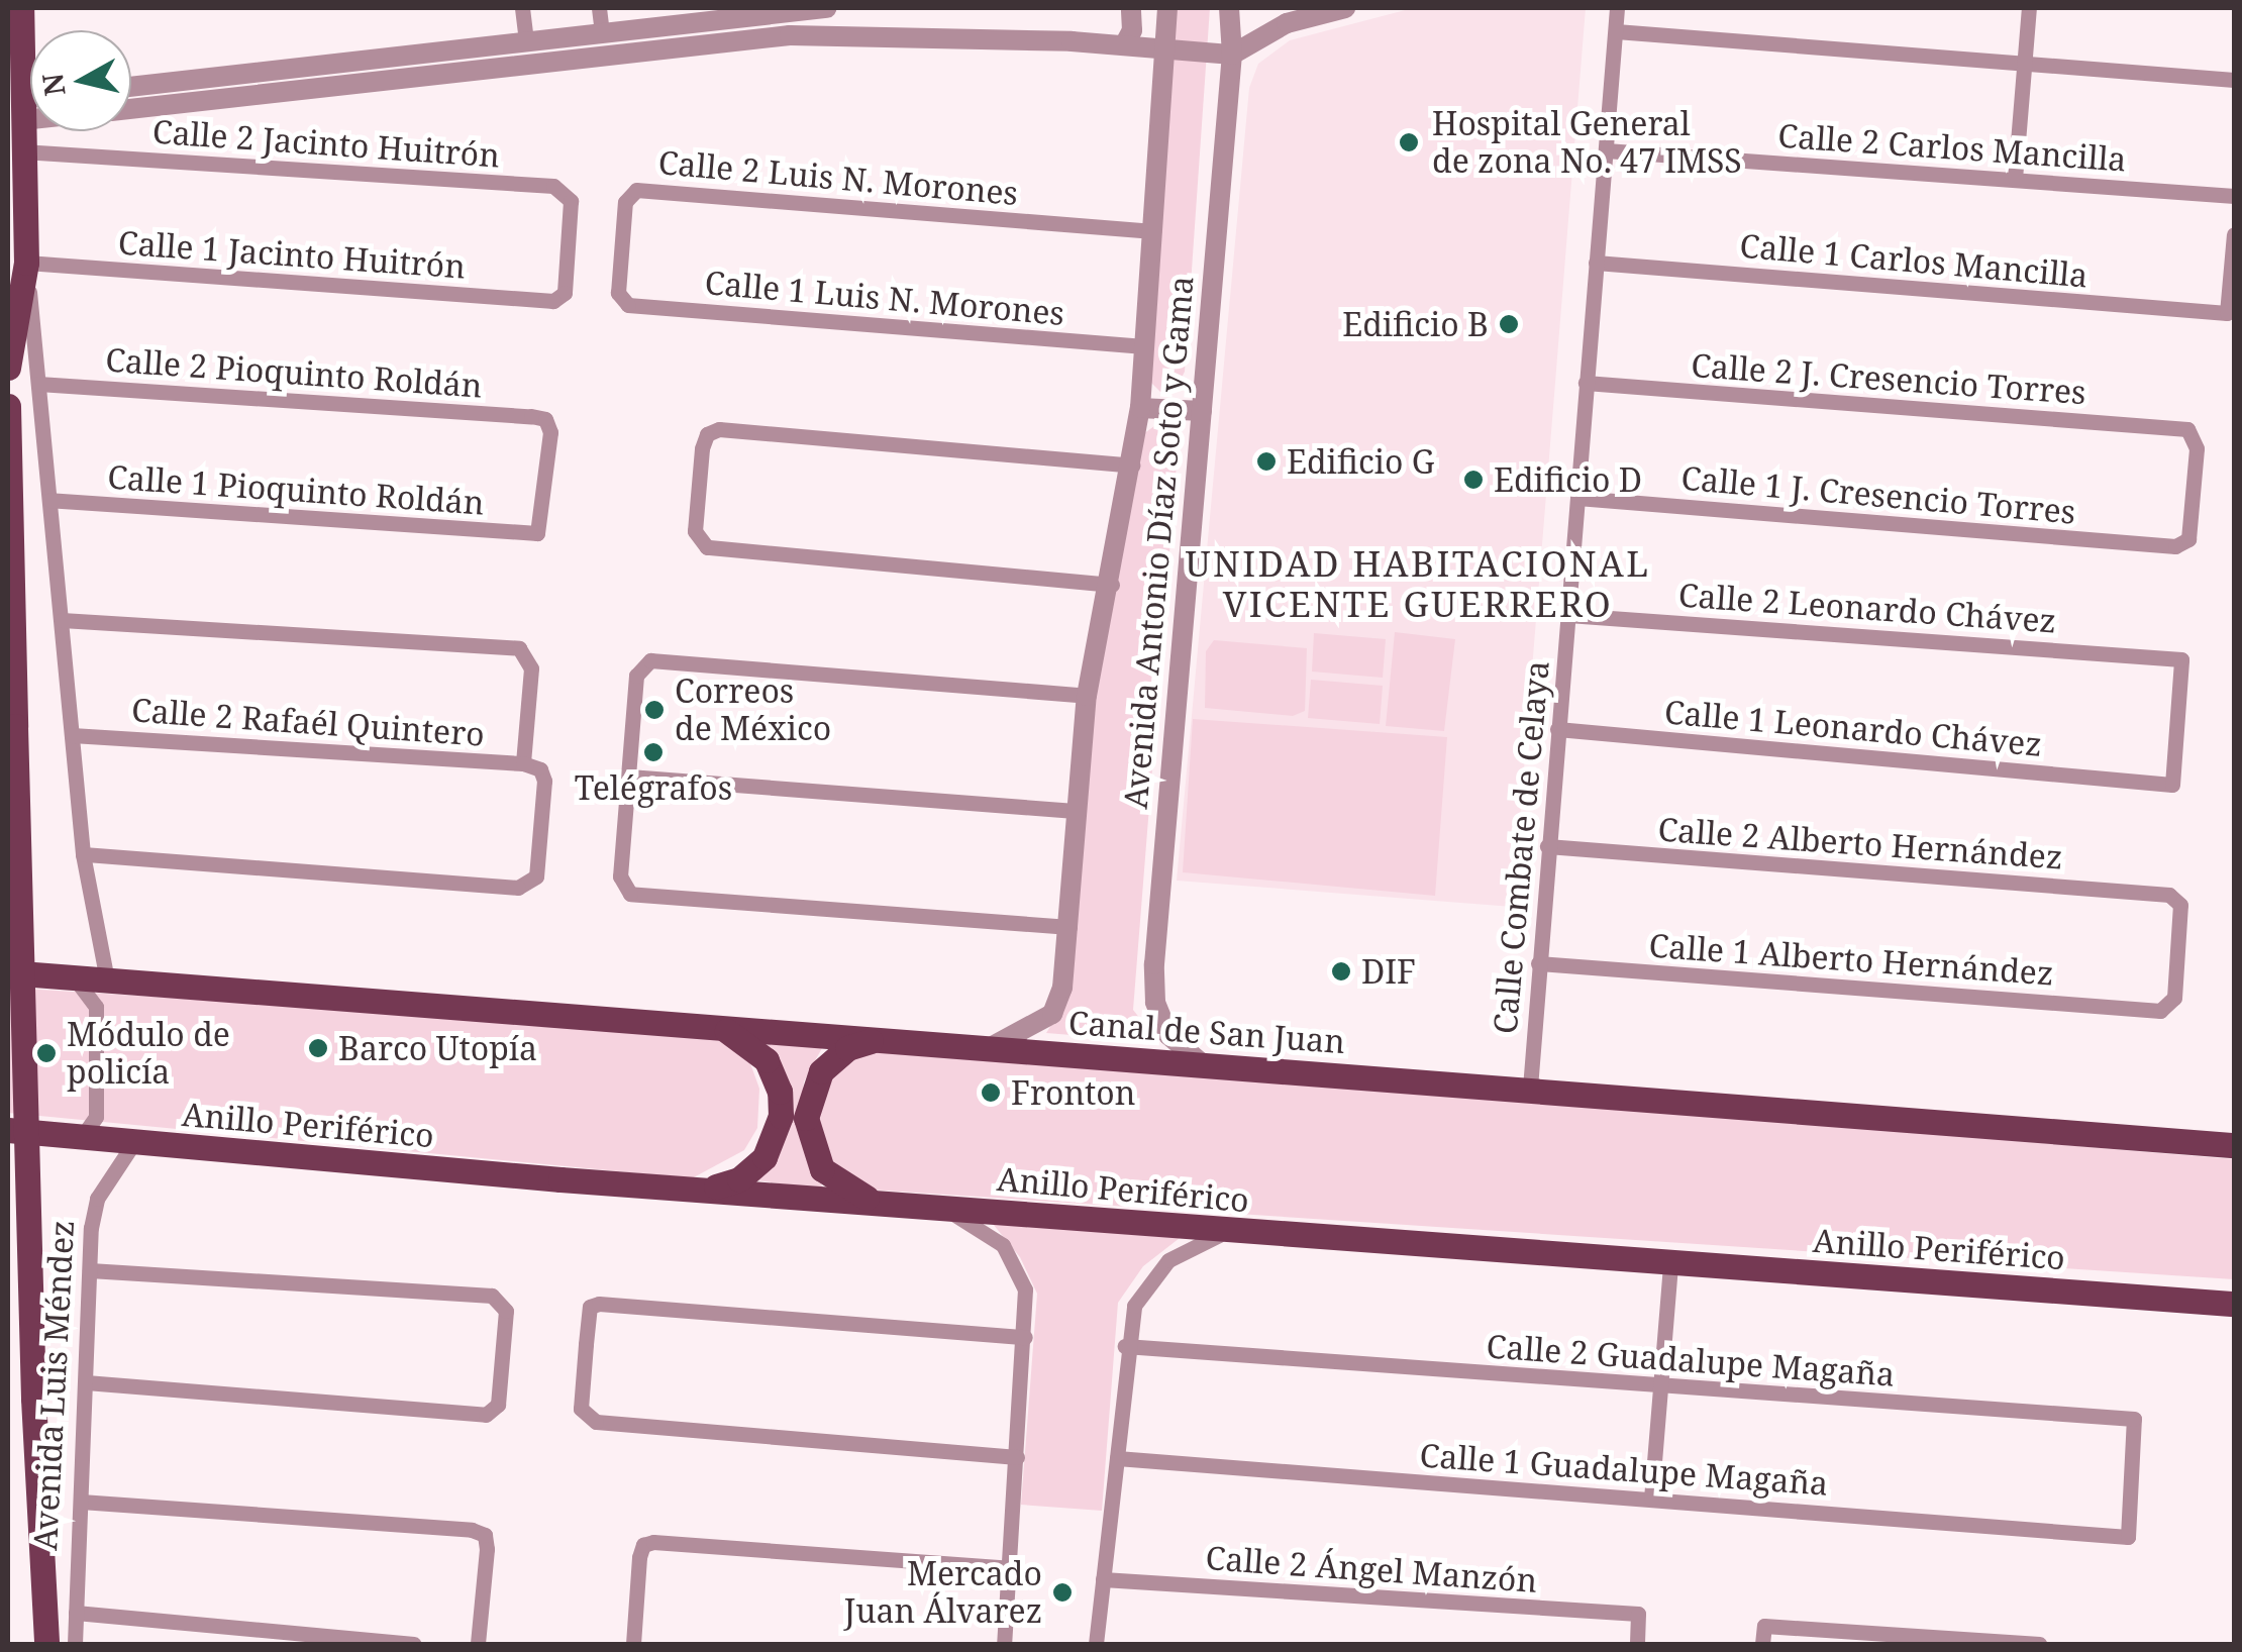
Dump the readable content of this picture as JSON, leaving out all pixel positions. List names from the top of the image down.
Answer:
{
  "streets": {
    "main road": ["Canal de San Juan", "Anillo Periférico", "Avenida Luis Méndez"],
    "street": [
      "Calle 2 Jacinto Huitrón",
      "Calle 2 Carlos Mancilla",
      "Calle 2 Luis N. Morones",
      "Calle 1 Jacinto Huitrón",
      "Calle 1 Carlos Mancilla",
      "Calle 1 Luis N. Morones",
      "Calle 2 Pioquinto Roldán",
      "Calle 2 J. Cresencio Torres",
      "Calle 1 Pioquinto Roldán",
      "Calle 1 J. Cresencio Torres",
      "Avenida Antonio Díaz Soto y Gama",
      "Calle 2 Leonardo Chávez",
      "Calle 2 Rafaél Quintero",
      "Calle 1 Leonardo Chávez",
      "Calle 2 Alberto Hernández",
      "Calle Combate de Celaya",
      "Calle 1 Alberto Hernández",
      "Calle 2 Guadalupe Magaña",
      "Calle 1 Guadalupe Magaña",
      "Calle 2 Ángel Manzón"
    ]
  },
  "crossings": [
    ["Calle 2 Jacinto Huitrón", "Calle 1 Jacinto Huitrón"],
    ["Calle 2 Carlos Mancilla", "Calle Combate de Celaya"],
    ["Calle 2 Luis N. Morones", "Calle 1 Luis N. Morones"],
    ["Calle 2 Luis N. Morones", "Avenida Antonio Díaz Soto y Gama"],
    ["Calle 1 Carlos Mancilla", "Calle Combate de Celaya"],
    ["Calle 1 Luis N. Morones", "Avenida Antonio Díaz Soto y Gama"],
    ["Calle 2 Pioquinto Roldán", "Calle 1 Pioquinto Roldán"],
    ["Calle 2 J. Cresencio Torres", "Calle 1 J. Cresencio Torres"],
    ["Calle 2 J. Cresencio Torres", "Calle Combate de Celaya"],
    ["Calle 1 J. Cresencio Torres", "Calle Combate de Celaya"],
    ["Avenida Antonio Díaz Soto y Gama", "Canal de San Juan"],
    ["Calle 2 Leonardo Chávez", "Calle 1 Leonardo Chávez"],
    ["Calle 2 Leonardo Chávez", "Calle Combate de Celaya"],
    ["Calle 1 Leonardo Chávez", "Calle Combate de Celaya"],
    ["Calle 2 Alberto Hernández", "Calle Combate de Celaya"],
    ["Calle 2 Alberto Hernández", "Calle 1 Alberto Hernández"],
    ["Calle Combate de Celaya", "Calle 1 Alberto Hernández"],
    ["Calle Combate de Celaya", "Canal de San Juan"],
    ["Anillo Periférico", "Avenida Luis Méndez"],
    ["Calle 2 Guadalupe Magaña", "Calle 1 Guadalupe Magaña"]
  ],
  "districts": ["UNIDAD HABITACIONAL VICENTE GUERRERO"],
  "places": [
    "Hospital General de zona No. 47 IMSS",
    "Edificio B",
    "Edificio G",
    "Edificio D",
    "Correos de México",
    "Telégrafos",
    "DIF",
    "Barco Utopía",
    "Módulo de policía",
    "Fronton",
    "Mercado Juan Álvarez"
  ],
  "north": "left"
}
